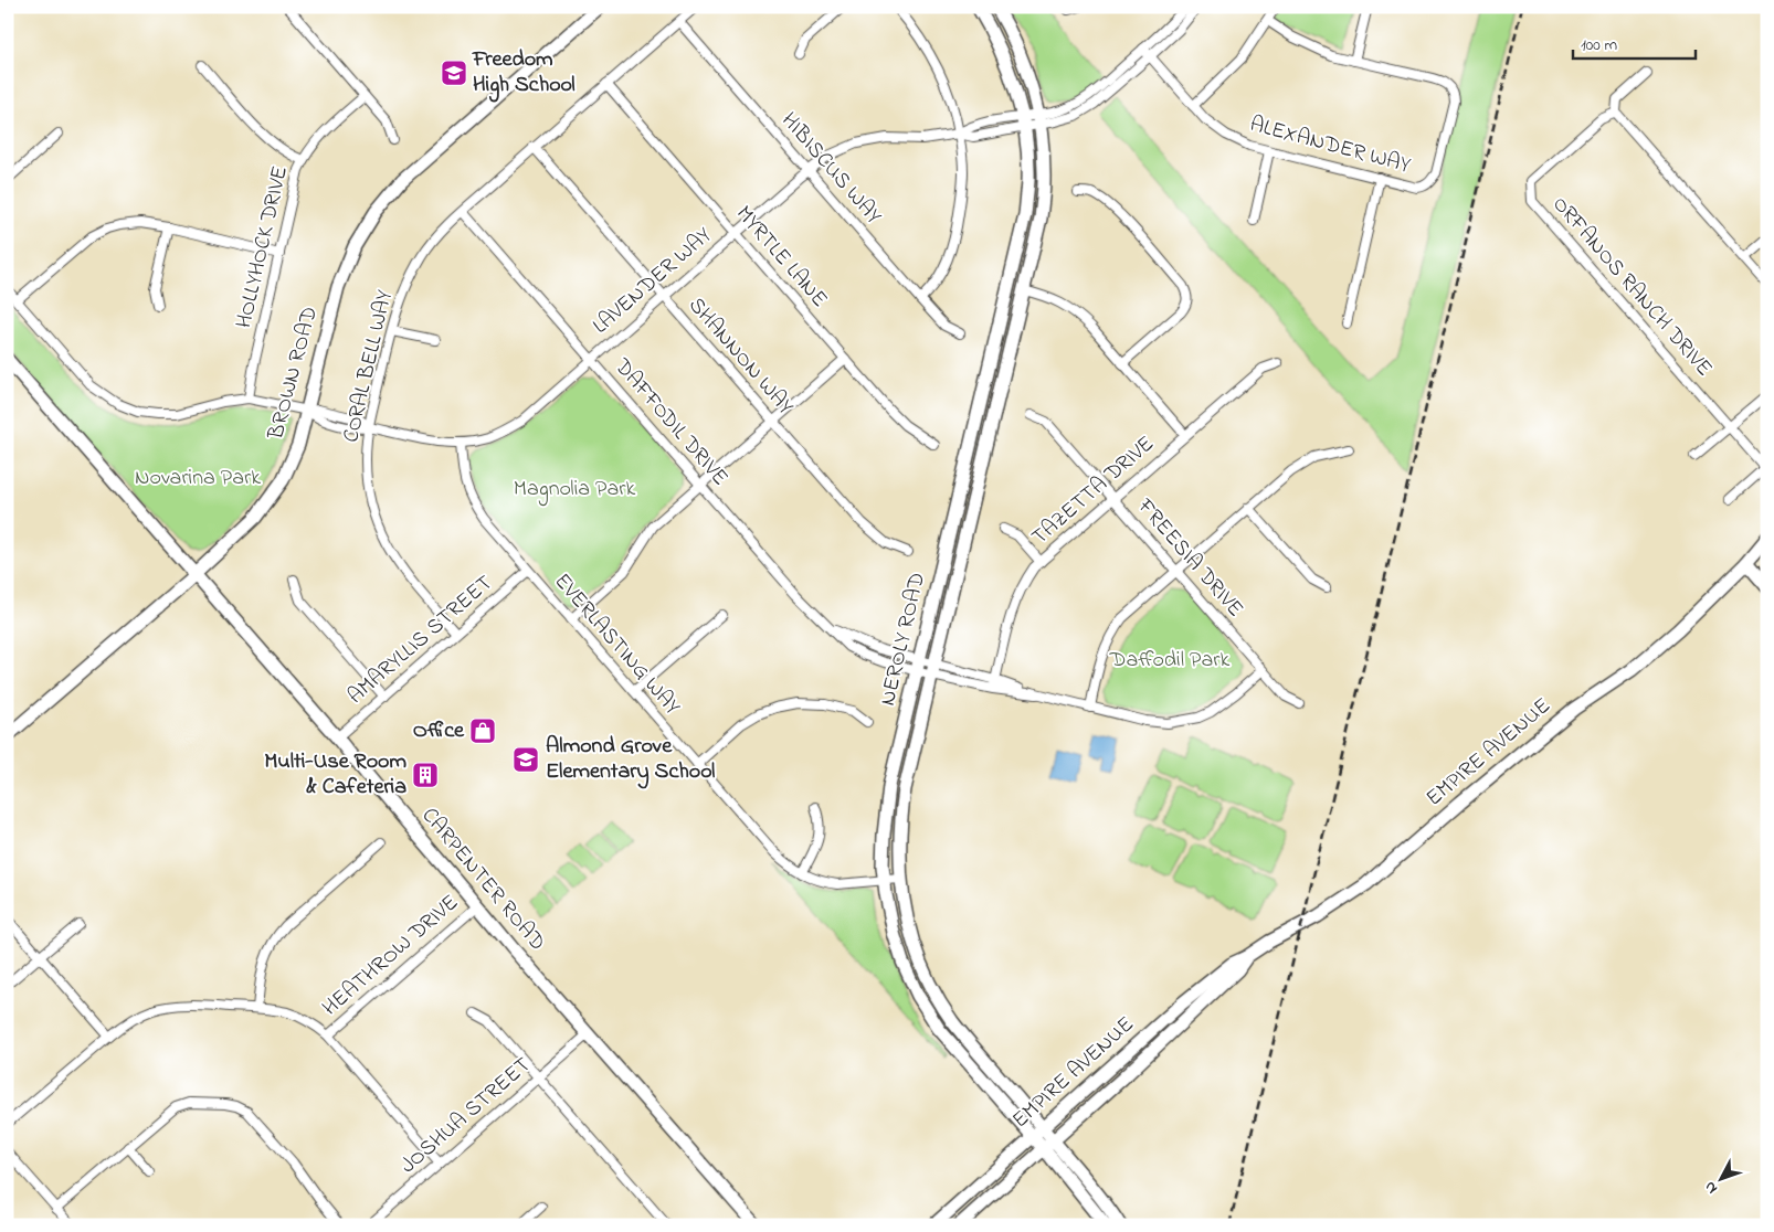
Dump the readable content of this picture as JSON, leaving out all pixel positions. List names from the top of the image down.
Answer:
{
  "streets": {
    "street": [
      "ALEXANDER WAY",
      "HIBISCUS WAY",
      "HOLLYHOCK DRIVE",
      "MYRTLE LANE",
      "LAVENDER WAY",
      "ORFANOS RANCH DRIVE",
      "SHANNON WAY",
      "CORAL BELL WAY",
      "BROWN ROAD",
      "DAFFODIL DRIVE",
      "TAZETTA DRIVE",
      "FREESIA DRIVE",
      "NEROLY ROAD",
      "AMARYLLIS STREET",
      "EVERLASTING WAY",
      "EMPIRE AVENUE",
      "CARPENTER ROAD",
      "HEATHROW DRIVE",
      "JOSHUA STREET"
    ]
  },
  "crossings": [
    ["HIBISCUS WAY", "LAVENDER WAY"],
    ["HIBISCUS WAY", "CORAL BELL WAY"],
    ["HOLLYHOCK DRIVE", "LAVENDER WAY"],
    ["MYRTLE LANE", "LAVENDER WAY"],
    ["MYRTLE LANE", "CORAL BELL WAY"],
    ["LAVENDER WAY", "SHANNON WAY"],
    ["LAVENDER WAY", "CORAL BELL WAY"],
    ["LAVENDER WAY", "BROWN ROAD"],
    ["LAVENDER WAY", "DAFFODIL DRIVE"],
    ["LAVENDER WAY", "NEROLY ROAD"],
    ["LAVENDER WAY", "EVERLASTING WAY"],
    ["SHANNON WAY", "CORAL BELL WAY"],
    ["CORAL BELL WAY", "DAFFODIL DRIVE"],
    ["CORAL BELL WAY", "AMARYLLIS STREET"],
    ["BROWN ROAD", "CARPENTER ROAD"],
    ["DAFFODIL DRIVE", "TAZETTA DRIVE"],
    ["DAFFODIL DRIVE", "FREESIA DRIVE"],
    ["DAFFODIL DRIVE", "NEROLY ROAD"],
    ["TAZETTA DRIVE", "FREESIA DRIVE"],
    ["NEROLY ROAD", "EVERLASTING WAY"],
    ["NEROLY ROAD", "EMPIRE AVENUE"],
    ["AMARYLLIS STREET", "EVERLASTING WAY"],
    ["AMARYLLIS STREET", "CARPENTER ROAD"],
    ["CARPENTER ROAD", "HEATHROW DRIVE"],
    ["CARPENTER ROAD", "JOSHUA STREET"]
  ],
  "parks": ["Novarina Park", "Magnolia Park", "Daffodil Park"],
  "places": {
    "school or university": ["Freedom High School", "Almond Grove Elementary School"],
    "shop": ["Office"],
    "building": ["Multi-Use Room & Cafeteria"]
  },
  "scale_bar": "100 m",
  "north": "bottom left"
}
